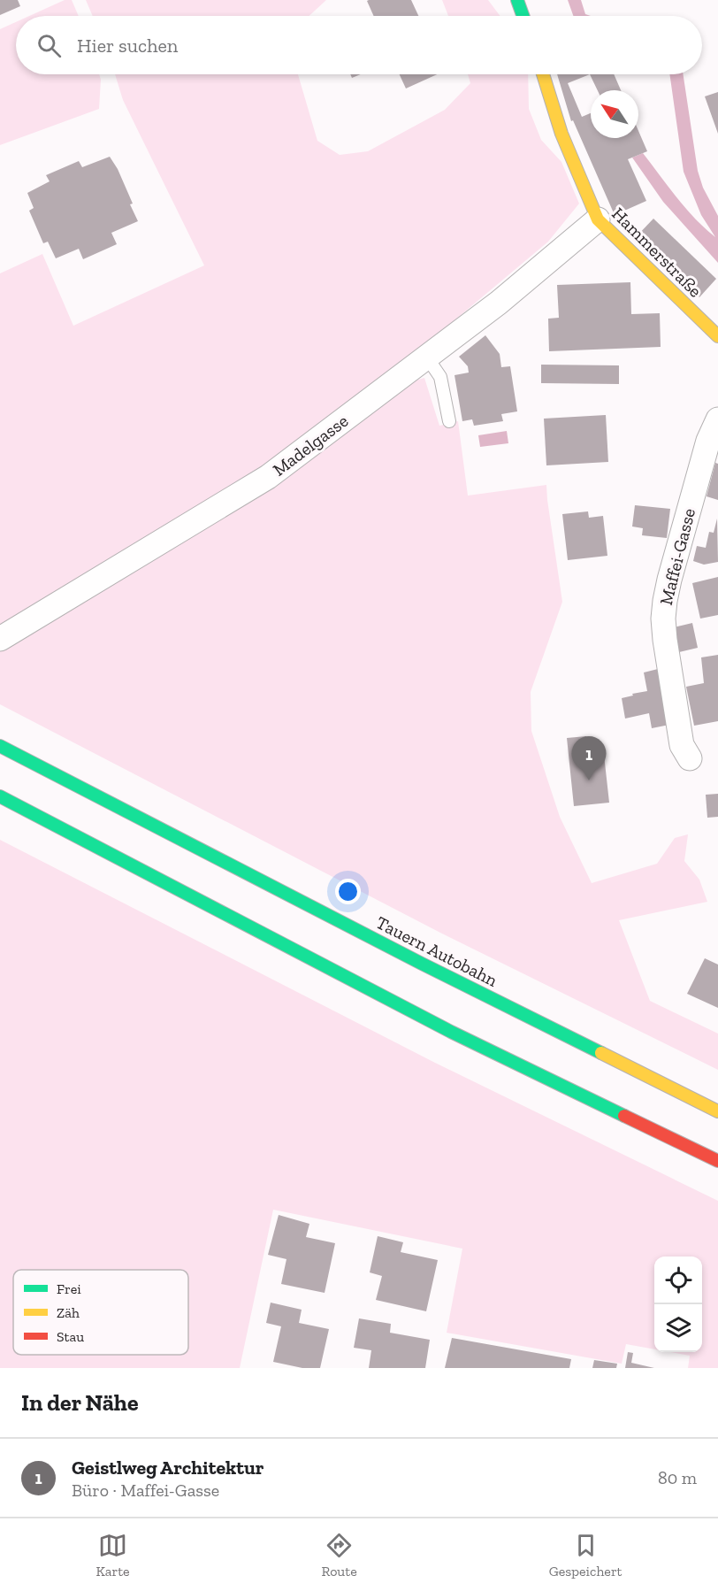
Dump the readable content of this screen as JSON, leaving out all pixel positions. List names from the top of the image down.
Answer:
{
  "streets": {
    "main road": ["Hammerstraße", "Tauern Autobahn"],
    "street": ["Madelgasse", "Maffei-Gasse"]
  },
  "crossings": [
    ["Hammerstraße", "Madelgasse"]
  ],
  "legend": ["Frei", "Zäh", "Stau"],
  "north": "top left",
  "page": {
    "search": "Hier suchen",
    "pins": "1",
    "heading": "In der Nähe",
    "list": [
      {
        "mark": "1",
        "name": "Geistlweg Architektur",
        "note": "Büro · Maffei-Gasse",
        "value": "80 m"
      }
    ],
    "nav": ["Karte", "Route", "Gespeichert"]
  }
}
